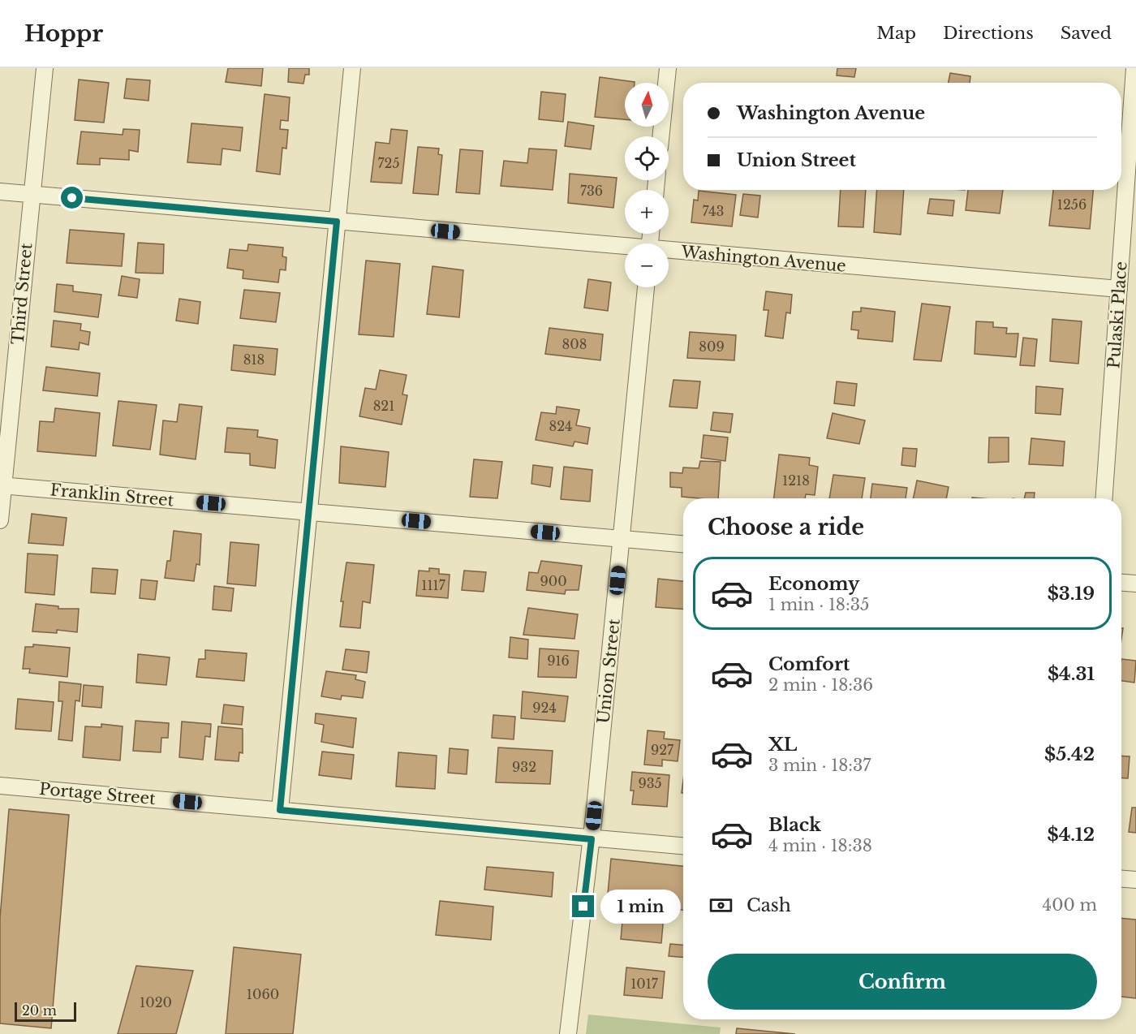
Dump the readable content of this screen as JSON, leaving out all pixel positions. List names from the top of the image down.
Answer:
{
  "streets": {
    "street": [
      "Washington Avenue",
      "Third Street",
      "Pulaski Place",
      "Franklin Street",
      "Union Street",
      "Portage Street"
    ]
  },
  "crossings": [
    ["Washington Avenue", "Third Street"],
    ["Washington Avenue", "Pulaski Place"],
    ["Third Street", "Franklin Street"],
    ["Franklin Street", "Union Street"],
    ["Union Street", "Portage Street"]
  ],
  "house_numbers": [
    "725",
    "736",
    "1256",
    "743",
    "808",
    "809",
    "818",
    "821",
    "824",
    "1218",
    "900",
    "1117",
    "916",
    "924",
    "927",
    "932",
    "935",
    "1017",
    "1060",
    "1020"
  ],
  "scale_bar": "20 m",
  "north": "top",
  "page": {
    "header": "Hoppr",
    "nav": ["Map", "Directions", "Saved"],
    "map_buttons": ["+", "−"],
    "banner": ["Washington Avenue", "Union Street"],
    "heading": "Choose a ride",
    "list": [
      {
        "name": "Economy",
        "note": "1 min · 18:35",
        "value": "$3.19"
      },
      {
        "name": "Comfort",
        "note": "2 min · 18:36",
        "value": "$4.31"
      },
      {
        "name": "XL",
        "note": "3 min · 18:37",
        "value": "$5.42"
      },
      {
        "name": "Black",
        "note": "4 min · 18:38",
        "value": "$4.12"
      }
    ],
    "pay": ["Cash", "400 m"],
    "bubble": "1 min",
    "buttons": "Confirm",
    "scale": "20 m"
  }
}
